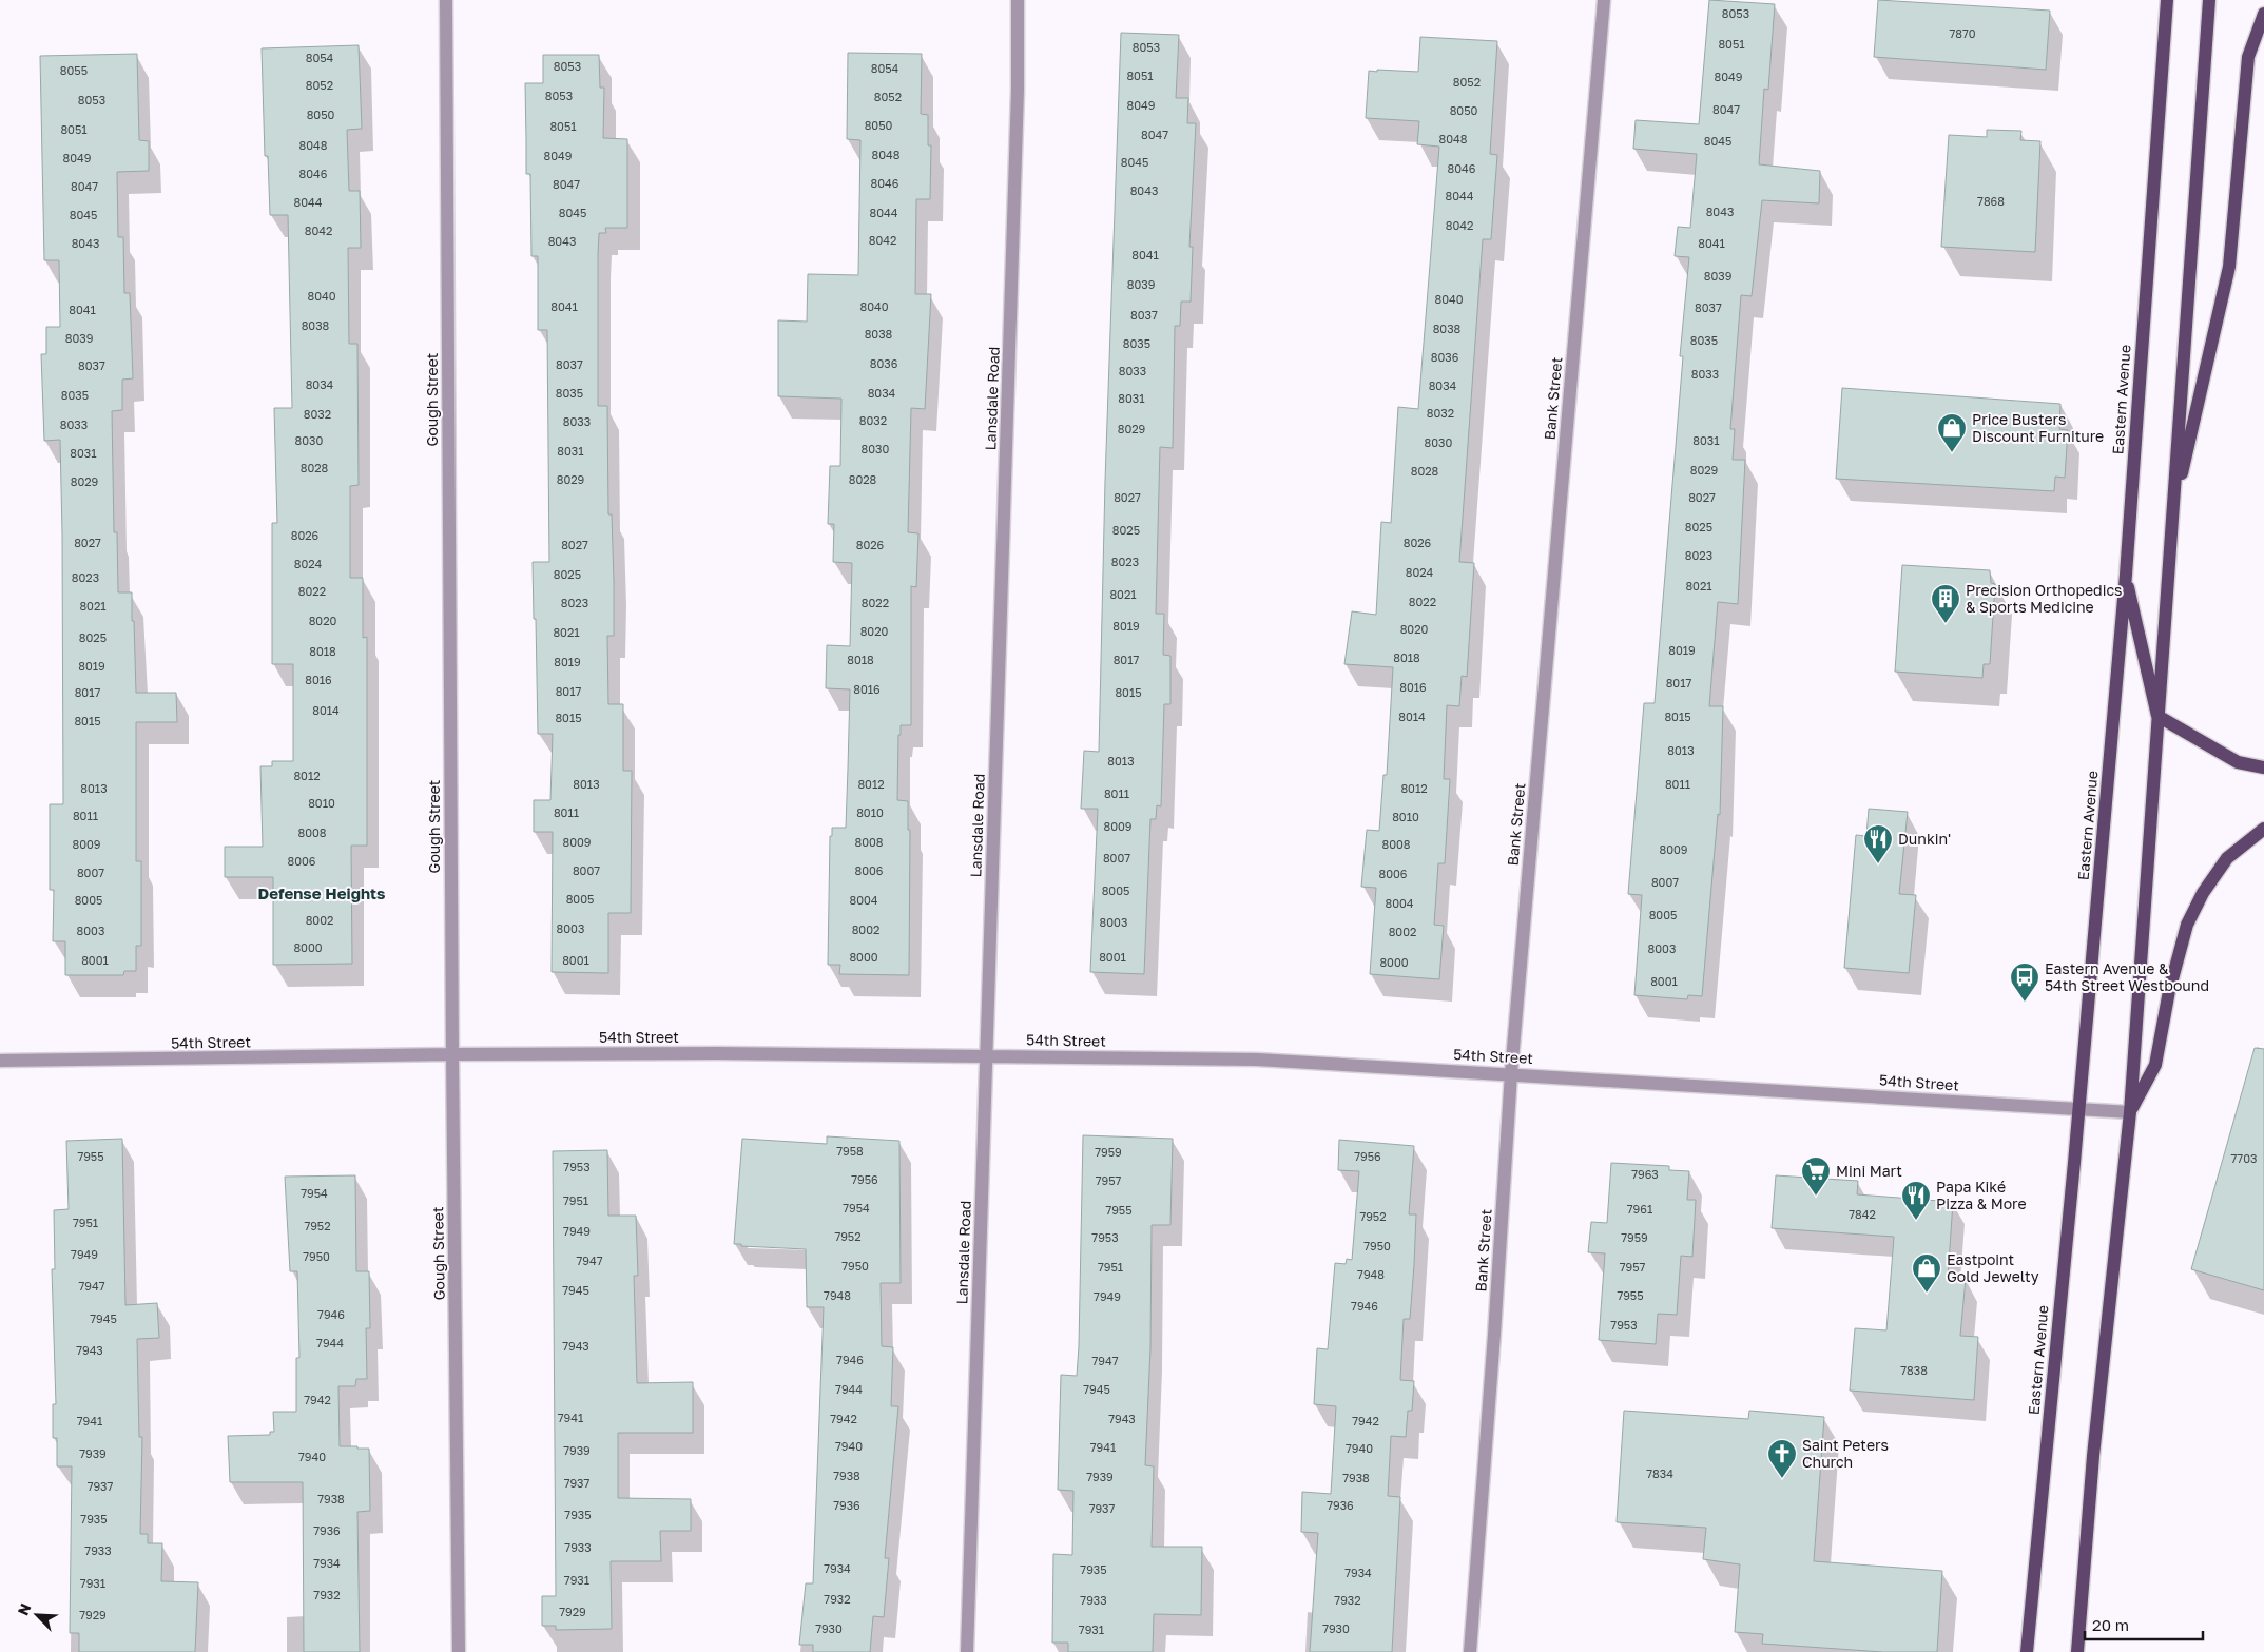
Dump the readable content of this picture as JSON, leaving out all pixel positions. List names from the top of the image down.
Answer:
{
  "streets": {
    "main road": ["Eastern Avenue"],
    "street": [
      "Lansdale Road",
      "Bank Street",
      "Gough Street",
      "54th Street"
    ]
  },
  "crossings": [
    ["Lansdale Road", "54th Street"],
    ["Bank Street", "54th Street"],
    ["Gough Street", "54th Street"],
    ["Eastern Avenue", "54th Street"]
  ],
  "districts": ["Defense Heights"],
  "places": {
    "shop": ["Price Busters Discount Furniture", "Eastpoint Gold Jewelty"],
    "building": ["Precision Orthopedics & Sports Medicine"],
    "restaurant": ["Dunkin'", "Papa Kiké Pizza & More"],
    "bus stop": ["Eastern Avenue & 54th Street Westbound"],
    "supermarket": ["Mini Mart"],
    "church": ["Saint Peters Church"]
  },
  "house_numbers": [
    "8053",
    "7870",
    "8051",
    "8053",
    "8054",
    "8053",
    "8054",
    "8055",
    "8051",
    "8049",
    "8052",
    "8052",
    "8053",
    "8052",
    "8053",
    "8049",
    "8047",
    "8050",
    "8050",
    "8050",
    "8051",
    "8051",
    "8047",
    "8048",
    "8045",
    "8048",
    "8048",
    "8049",
    "8049",
    "8045",
    "8046",
    "8046",
    "8046",
    "8047",
    "8047",
    "8043",
    "8044",
    "7868",
    "8044",
    "8043",
    "8045",
    "8044",
    "8045",
    "8042",
    "8042",
    "8042",
    "8043",
    "8043",
    "8041",
    "8041",
    "8039",
    "8039",
    "8040",
    "8040",
    "8041",
    "8040",
    "8037",
    "8041",
    "8037",
    "8038",
    "8038",
    "8038",
    "8039",
    "8035",
    "8035",
    "8036",
    "8036",
    "8037",
    "8037",
    "8033",
    "8033",
    "8034",
    "8034",
    "8035",
    "8034",
    "8035",
    "8031",
    "8032",
    "8032",
    "8032",
    "8033",
    "8033",
    "8029",
    "8030",
    "8031",
    "8030",
    "8030",
    "8031",
    "8031",
    "8028",
    "8029",
    "8028",
    "8029",
    "8028",
    "8029",
    "8027",
    "8027",
    "8025",
    "8025",
    "8026",
    "8027",
    "8026",
    "8027",
    "8026",
    "8023",
    "8023",
    "8024",
    "8024",
    "8025",
    "8023",
    "8021",
    "8022",
    "8021",
    "8022",
    "8023",
    "8022",
    "8021",
    "8020",
    "8019",
    "8020",
    "8020",
    "8021",
    "8025",
    "8019",
    "8018",
    "8018",
    "8018",
    "8017",
    "8019",
    "8019",
    "8016",
    "8017",
    "8016",
    "8016",
    "8017",
    "8017",
    "8015",
    "8014",
    "8014",
    "8015",
    "8015",
    "8015",
    "8013",
    "8013",
    "8012",
    "8013",
    "8012",
    "8011",
    "8013",
    "8012",
    "8011",
    "8010",
    "8011",
    "8010",
    "8011",
    "8010",
    "8009",
    "8008",
    "8009",
    "8008",
    "8009",
    "8008",
    "8009",
    "8007",
    "8006",
    "8007",
    "8006",
    "8007",
    "8006",
    "8007",
    "8005",
    "8005",
    "8005",
    "8004",
    "8004",
    "8005",
    "8002",
    "8003",
    "8003",
    "8002",
    "8003",
    "8002",
    "8000",
    "8003",
    "8000",
    "8001",
    "8001",
    "8001",
    "8000",
    "8001",
    "7958",
    "7959",
    "7955",
    "7956",
    "7703",
    "7953",
    "7963",
    "7956",
    "7957",
    "7954",
    "7951",
    "7954",
    "7961",
    "7955",
    "7842",
    "7952",
    "7951",
    "7952",
    "7949",
    "7952",
    "7953",
    "7959",
    "7950",
    "7949",
    "7950",
    "7947",
    "7950",
    "7951",
    "7957",
    "7948",
    "7947",
    "7945",
    "7948",
    "7955",
    "7949",
    "7946",
    "7946",
    "7945",
    "7953",
    "7944",
    "7943",
    "7943",
    "7946",
    "7947",
    "7838",
    "7944",
    "7945",
    "7942",
    "7941",
    "7942",
    "7943",
    "7941",
    "7942",
    "7940",
    "7941",
    "7940",
    "7939",
    "7939",
    "7940",
    "7834",
    "7938",
    "7939",
    "7938",
    "7937",
    "7937",
    "7938",
    "7936",
    "7936",
    "7937",
    "7935",
    "7935",
    "7936",
    "7933",
    "7933",
    "7934",
    "7934",
    "7935",
    "7934",
    "7931",
    "7931",
    "7932",
    "7932",
    "7933",
    "7932",
    "7929",
    "7929",
    "7930",
    "7930",
    "7931"
  ],
  "scale_bar": "20 m",
  "north": "top left"
}
